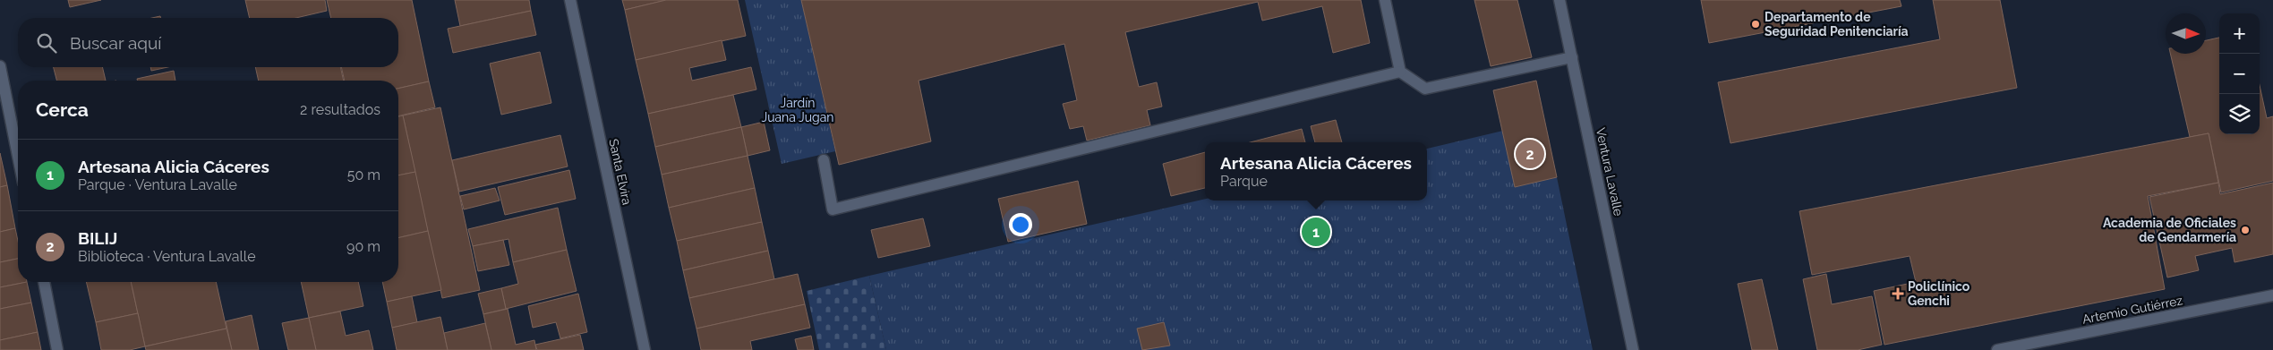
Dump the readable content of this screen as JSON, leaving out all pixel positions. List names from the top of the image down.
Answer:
{
  "streets": {
    "street": ["Santa Elvira", "Ventura Lavalle", "Artemio Gutiérrez"]
  },
  "parks": ["Jardín Juana Jugan"],
  "places": {
    "other": ["Departamento de Seguridad Penitenciaría", "Academia de Oficiales de Gendarmería"],
    "health": ["Policlínico Genchi"]
  },
  "north": "right",
  "page": {
    "map_buttons": ["+", "−"],
    "search": "Buscar aquí",
    "heading": ["Cerca", "2 resultados"],
    "pins": ["2", "1"],
    "list": [
      {
        "mark": "1",
        "name": "Artesana Alicia Cáceres",
        "note": "Parque · Ventura Lavalle",
        "value": "50 m"
      },
      {
        "mark": "2",
        "name": "BILIJ",
        "note": "Biblioteca · Ventura Lavalle",
        "value": "90 m"
      }
    ],
    "popup": ["Artesana Alicia Cáceres", "Parque"]
  }
}
